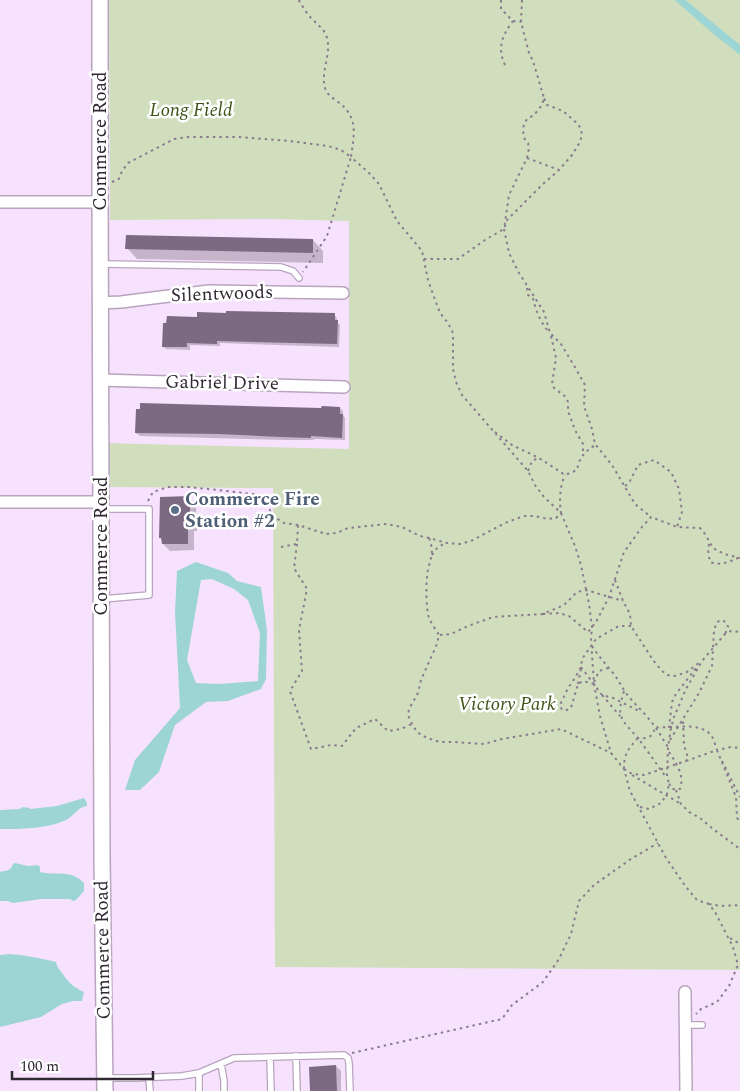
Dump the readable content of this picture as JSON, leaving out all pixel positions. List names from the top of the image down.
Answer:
{
  "streets": {
    "main road": ["Commerce Road"],
    "street": ["Silentwoods", "Gabriel Drive"]
  },
  "crossings": [
    ["Commerce Road", "Silentwoods"],
    ["Commerce Road", "Gabriel Drive"]
  ],
  "parks": ["Long Field", "Victory Park"],
  "places": ["Commerce Fire Station #2"],
  "scale_bar": "100 m"
}
